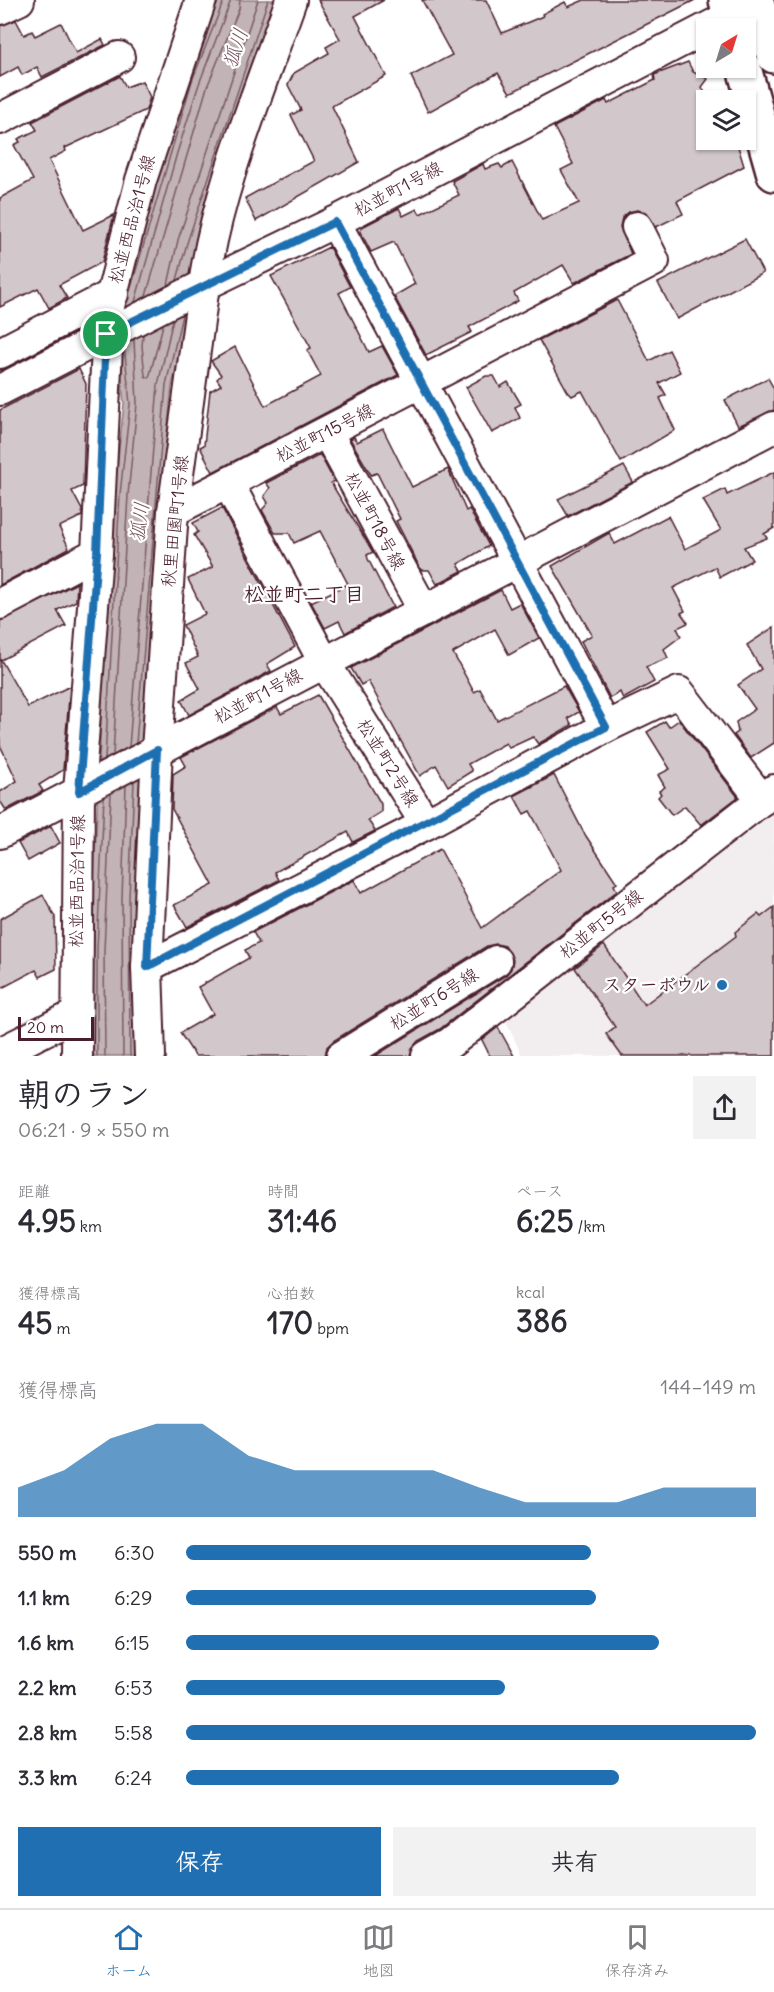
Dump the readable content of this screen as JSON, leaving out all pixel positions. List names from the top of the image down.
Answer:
{
  "streets": {
    "street": [
      "松並町1号線",
      "松並西品治1号線",
      "松並町15号線",
      "秋里田園町1号線",
      "松並町18号線",
      "松並町2号線",
      "松並町5号線",
      "松並町6号線"
    ]
  },
  "crossings": [
    ["松並町1号線", "松並西品治1号線"],
    ["松並町1号線", "秋里田園町1号線"],
    ["松並町1号線", "松並町18号線"],
    ["松並町1号線", "松並町2号線"],
    ["松並町15号線", "松並町18号線"],
    ["松並町15号線", "松並町2号線"],
    ["秋里田園町1号線", "松並町2号線"]
  ],
  "districts": ["松並町二丁目"],
  "water": ["狐川"],
  "places": ["スターボウル"],
  "scale_bar": "20 m",
  "north": "top right",
  "page": {
    "scale": "20 m",
    "heading": ["朝のラン", "06:21 · 9 × 550 m"],
    "stats": [
      ["距離", "4.95 km"],
      ["時間", "31:46"],
      ["ペース", "6:25 /km"],
      ["獲得標高", "45 m"],
      ["心拍数", "170 bpm"],
      ["kcal", "386"]
    ],
    "chart": ["獲得標高", "144–149 m"],
    "list": [
      {
        "name": "550 m",
        "note": "6:30"
      },
      {
        "name": "1.1 km",
        "note": "6:29"
      },
      {
        "name": "1.6 km",
        "note": "6:15"
      },
      {
        "name": "2.2 km",
        "note": "6:53"
      },
      {
        "name": "2.8 km",
        "note": "5:58"
      },
      {
        "name": "3.3 km",
        "note": "6:24"
      }
    ],
    "buttons": ["保存", "共有"],
    "tabs": ["ホーム", "地図", "保存済み"]
  }
}
